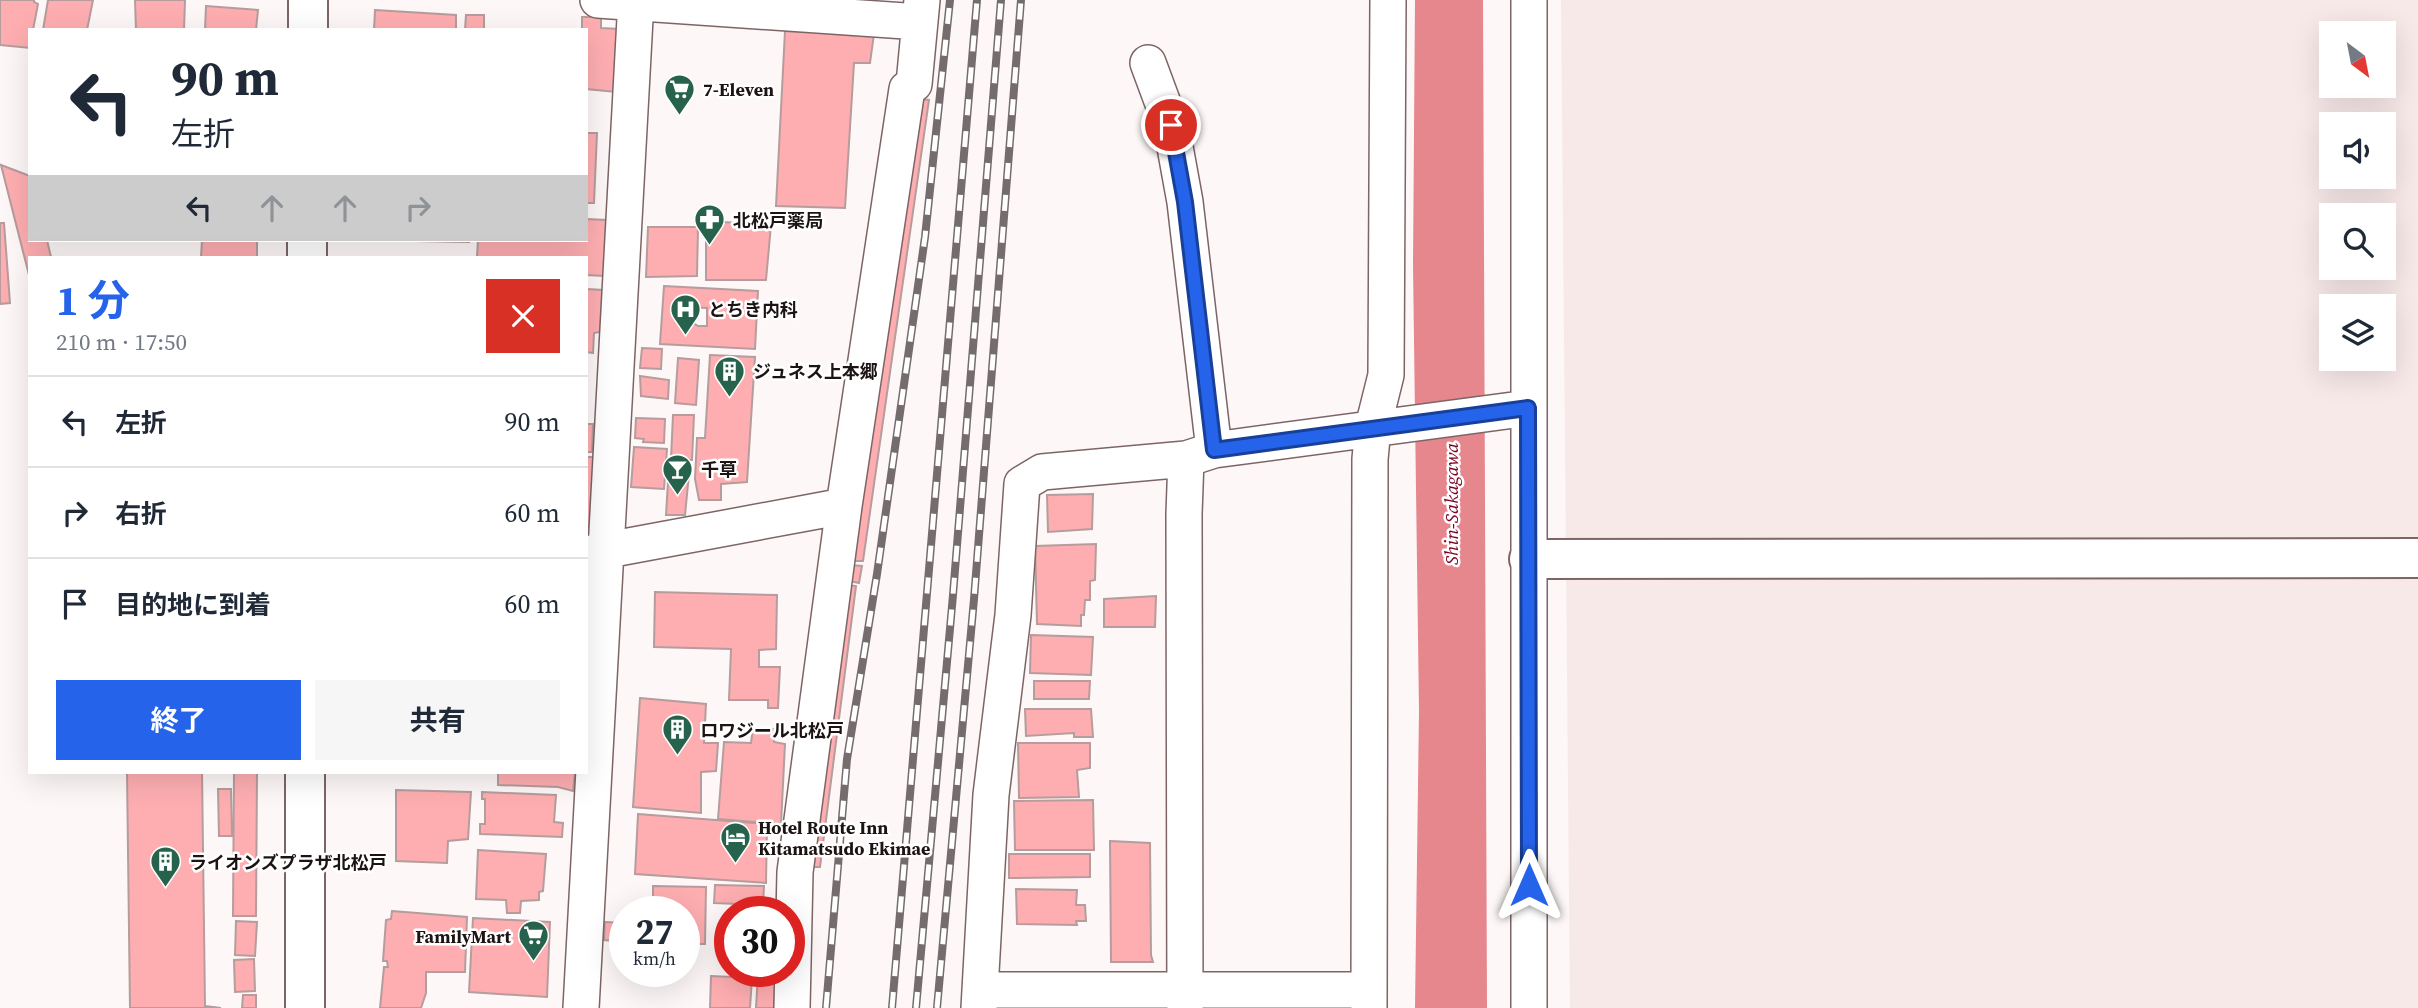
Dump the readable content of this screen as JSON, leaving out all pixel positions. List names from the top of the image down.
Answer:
{
  "water": ["Shin-Sakagawa"],
  "places": {
    "supermarket": ["7-Eleven", "FamilyMart"],
    "pharmacy": ["北松戸薬局"],
    "hospital": ["とちき内科"],
    "building": ["ジュネス上本郷", "ロワジール北松戸", "ライオンズプラザ北松戸"],
    "bar": ["千草"],
    "hotel": ["Hotel Route Inn Kitamatsudo Ekimae"]
  },
  "north": "bottom right",
  "page": {
    "turn": ["90 m", "左折"],
    "heading": ["1 分", "210 m · 17:50"],
    "list": [
      {
        "name": "左折",
        "value": "90 m"
      },
      {
        "name": "右折",
        "value": "60 m"
      },
      {
        "name": "目的地に到着",
        "value": "60 m"
      }
    ],
    "buttons": ["終了", "共有"],
    "speed": "27 km/h",
    "limit": "30"
  }
}
